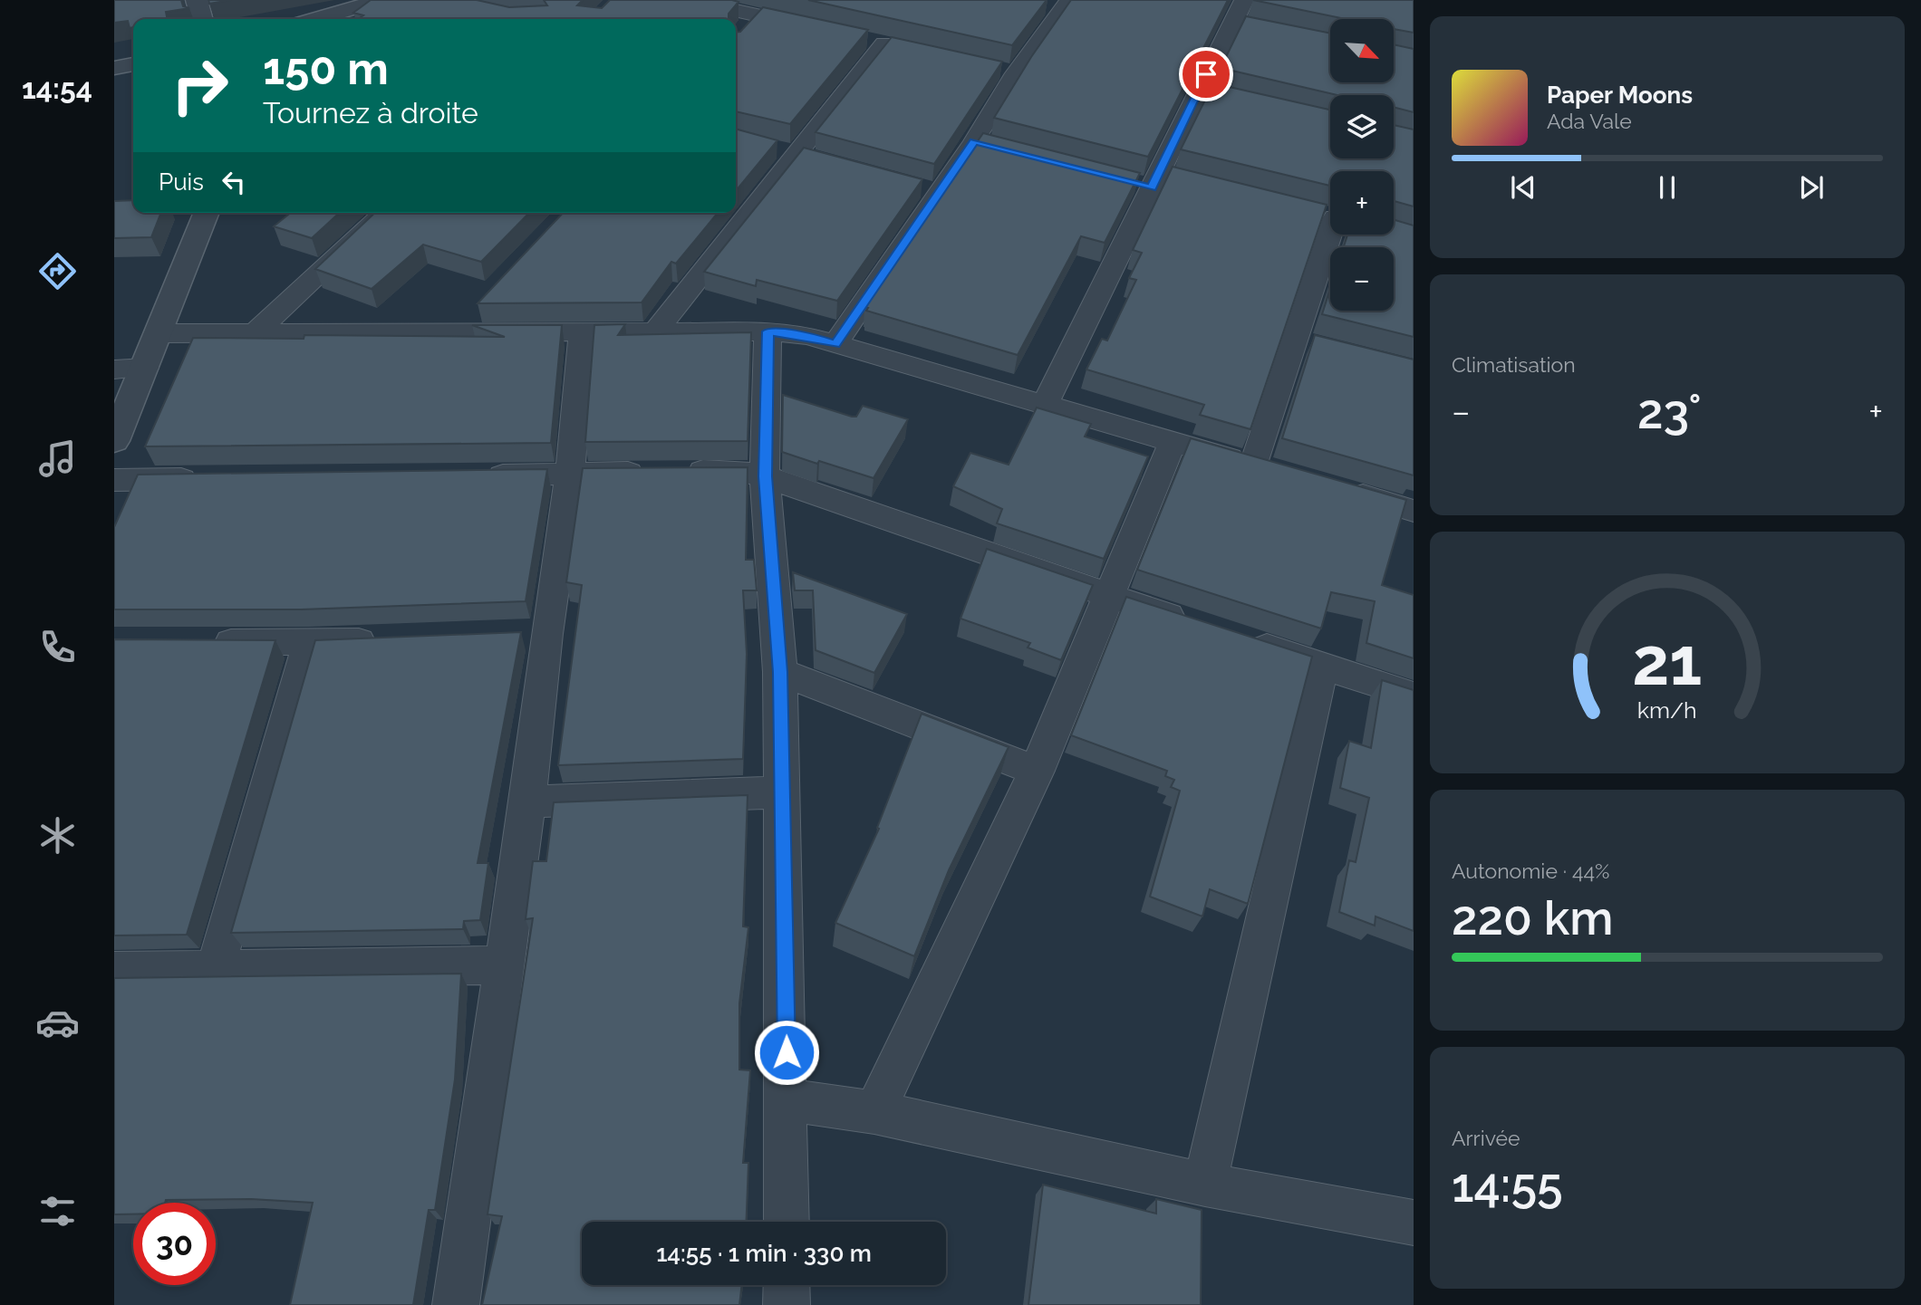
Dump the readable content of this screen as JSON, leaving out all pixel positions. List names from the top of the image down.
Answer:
{
  "north": "bottom right",
  "page": {
    "tabs": "14:54",
    "map_buttons": ["+", "−"],
    "turn": ["150 m", "Tournez à droite"],
    "song": ["Paper Moons", "Ada Vale"],
    "then": "Puis",
    "tile": [
      "Climatisation",
      ["Autonomie · 44%", "220 km"],
      ["Arrivée", "14:55"]
    ],
    "heat": ["−", "23°", "+"],
    "limit": "30",
    "trip": "14:55 · 1 min · 330 m",
    "gauge": ["21", "km/h"]
  }
}
